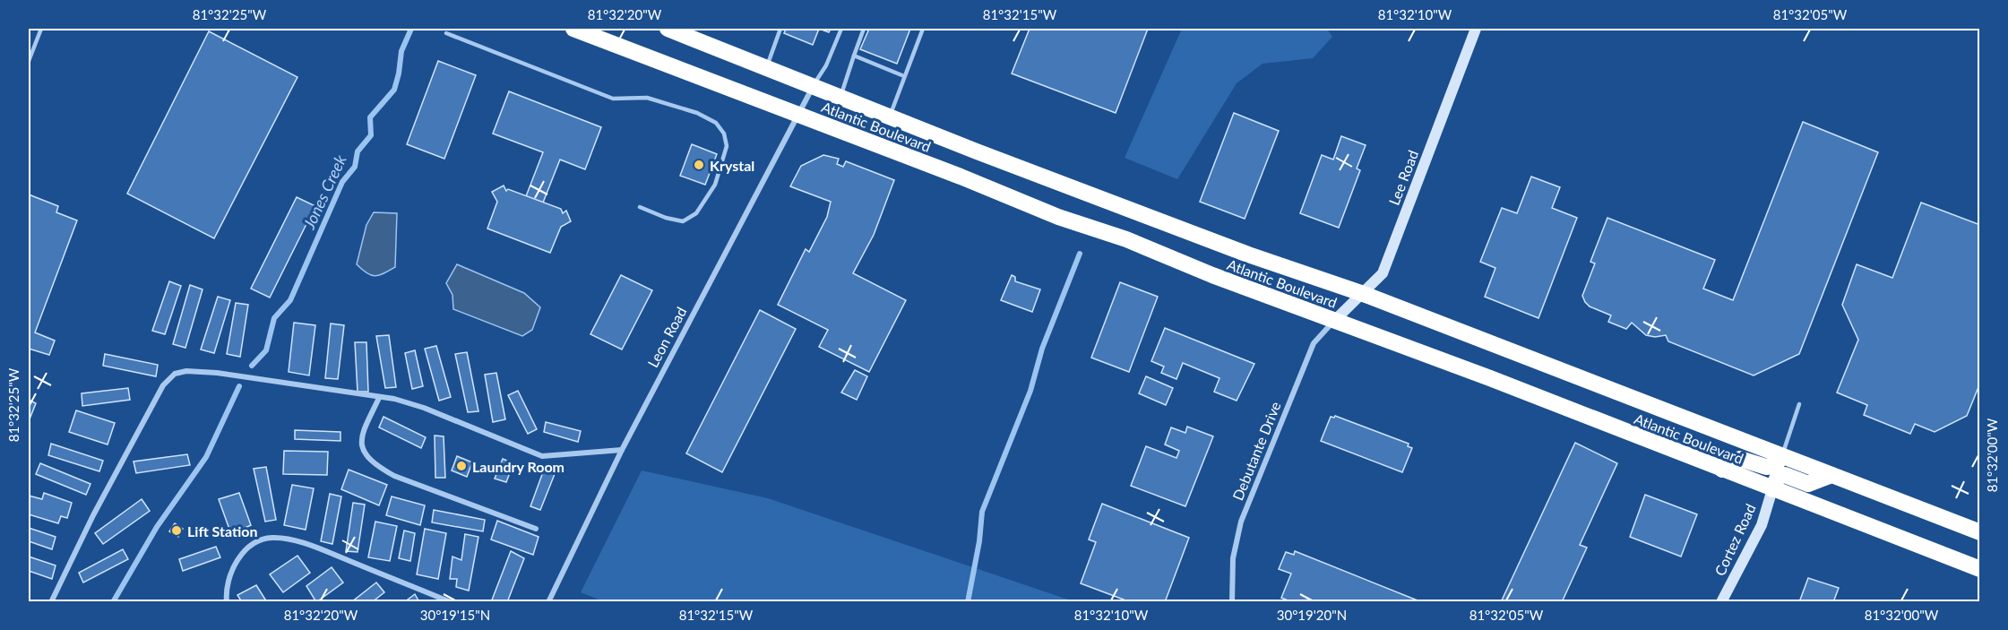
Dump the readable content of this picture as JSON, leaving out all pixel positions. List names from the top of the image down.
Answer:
{
  "streets": {
    "highway": ["Atlantic Boulevard"],
    "street": [
      "Lee Road",
      "Leon Road",
      "Debutante Drive",
      "Cortez Road"
    ]
  },
  "crossings": [
    ["Atlantic Boulevard", "Lee Road"],
    ["Atlantic Boulevard", "Leon Road"],
    ["Atlantic Boulevard", "Debutante Drive"],
    ["Atlantic Boulevard", "Cortez Road"],
    ["Lee Road", "Debutante Drive"]
  ],
  "water": ["Jones Creek"],
  "places": ["Krystal", "Laundry Room", "Lift Station"],
  "coordinates": [
    "81°32'25\"W",
    "81°32'20\"W",
    "81°32'15\"W",
    "81°32'10\"W",
    "81°32'05\"W",
    "81°32'00\"W",
    "30°19'15\"N",
    "30°19'20\"N"
  ]
}
